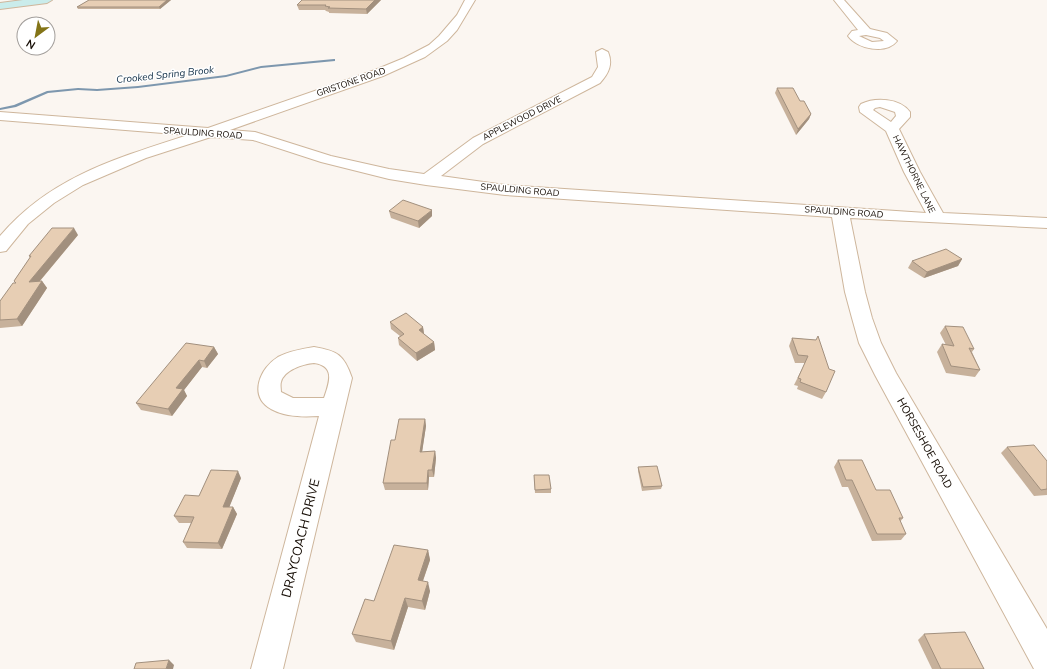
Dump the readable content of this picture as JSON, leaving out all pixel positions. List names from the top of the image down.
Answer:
{
  "streets": {
    "street": [
      "GRISTONE ROAD",
      "APPLEWOOD DRIVE",
      "SPAULDING ROAD",
      "HAWTHORNE LANE",
      "HORSESHOE ROAD",
      "DRAYCOACH DRIVE"
    ]
  },
  "crossings": [
    ["GRISTONE ROAD", "SPAULDING ROAD"],
    ["APPLEWOOD DRIVE", "SPAULDING ROAD"],
    ["SPAULDING ROAD", "HAWTHORNE LANE"],
    ["SPAULDING ROAD", "HORSESHOE ROAD"]
  ],
  "water": ["Crooked Spring Brook"],
  "north": "bottom left"
}
